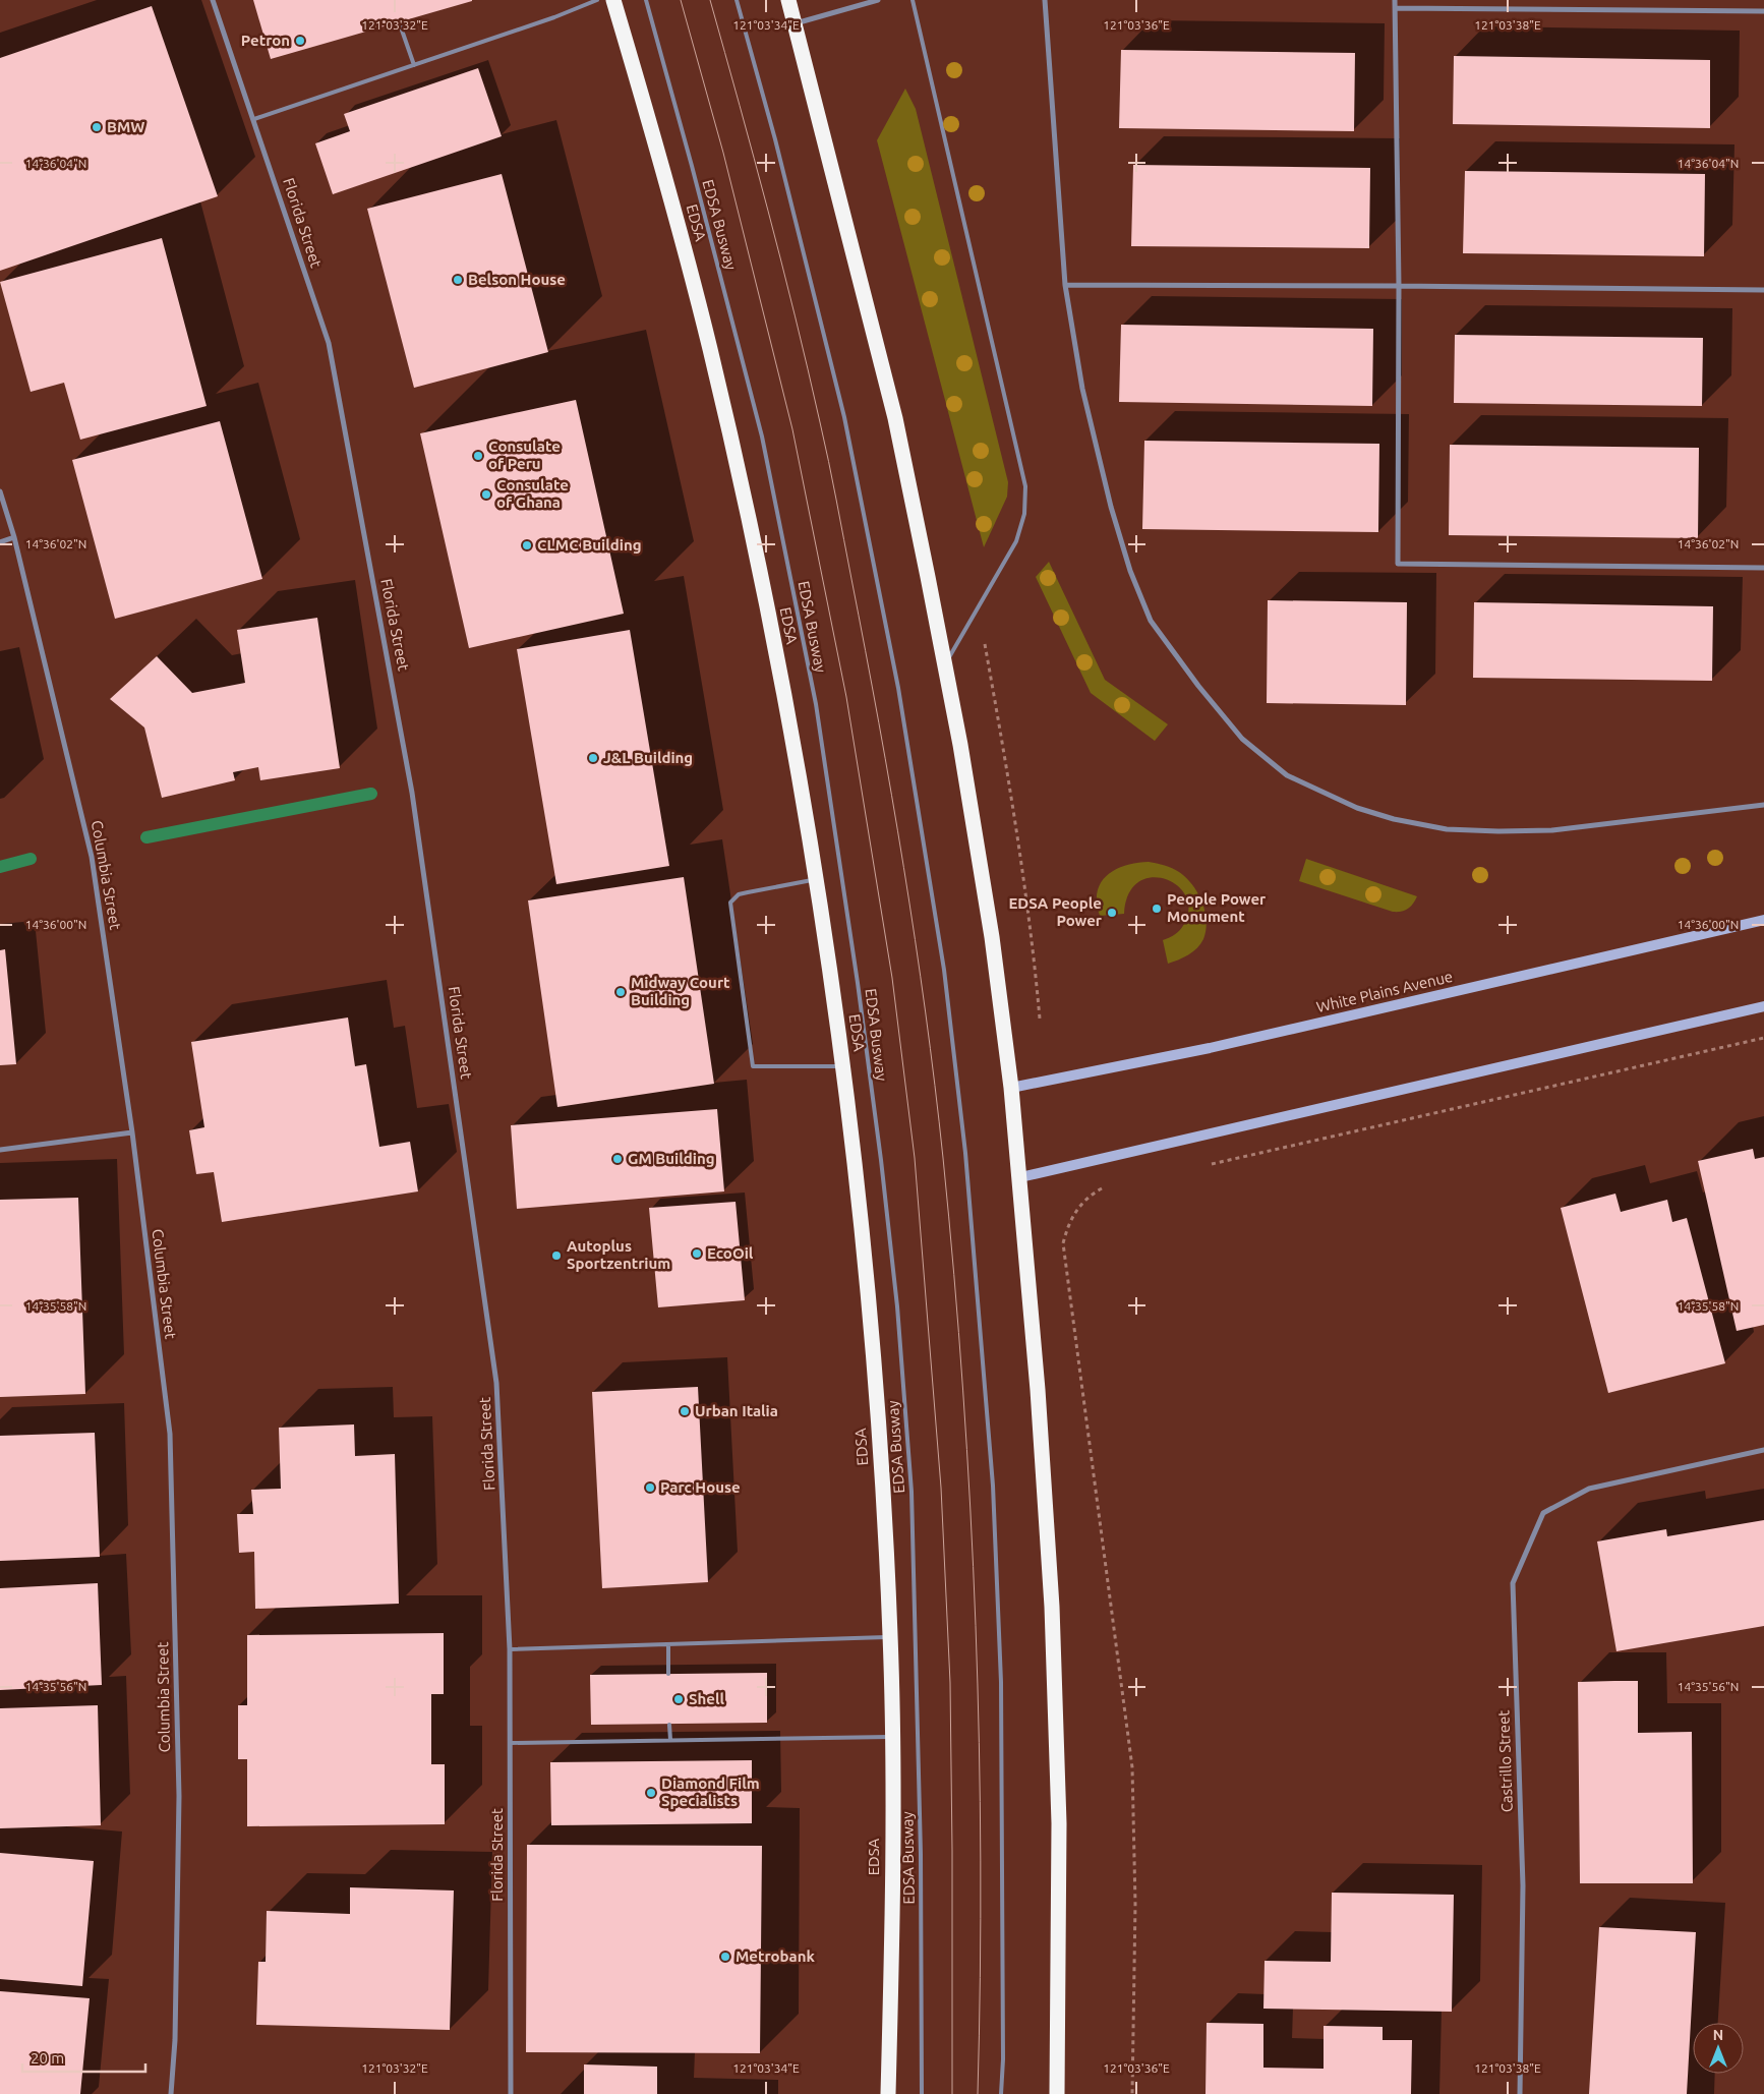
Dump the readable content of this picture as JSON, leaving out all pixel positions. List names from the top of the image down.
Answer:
{
  "streets": {
    "highway": ["EDSA"],
    "street": [
      "Florida Street",
      "Columbia Street",
      "White Plains Avenue",
      "Castrillo Street"
    ],
    "lane": ["EDSA Busway"]
  },
  "places": [
    "Petron",
    "BMW",
    "Belson House",
    "Consulate of Peru",
    "Consulate of Ghana",
    "CLMC Building",
    "J&L Building",
    "People Power Monument",
    "EDSA People Power",
    "Midway Court Building",
    "GM Building",
    "EcoOil",
    "Autoplus Sportzentrium",
    "Urban Italia",
    "Parc House",
    "Shell",
    "Diamond Film Specialists",
    "Metrobank"
  ],
  "scale_bar": "20 m",
  "north": "top",
  "coordinates": [
    "121°03'32\"E",
    "121°03'34\"E",
    "121°03'36\"E",
    "121°03'38\"E",
    "14°36'04\"N",
    "14°36'02\"N",
    "14°36'00\"N",
    "14°35'58\"N",
    "14°35'56\"N"
  ]
}
